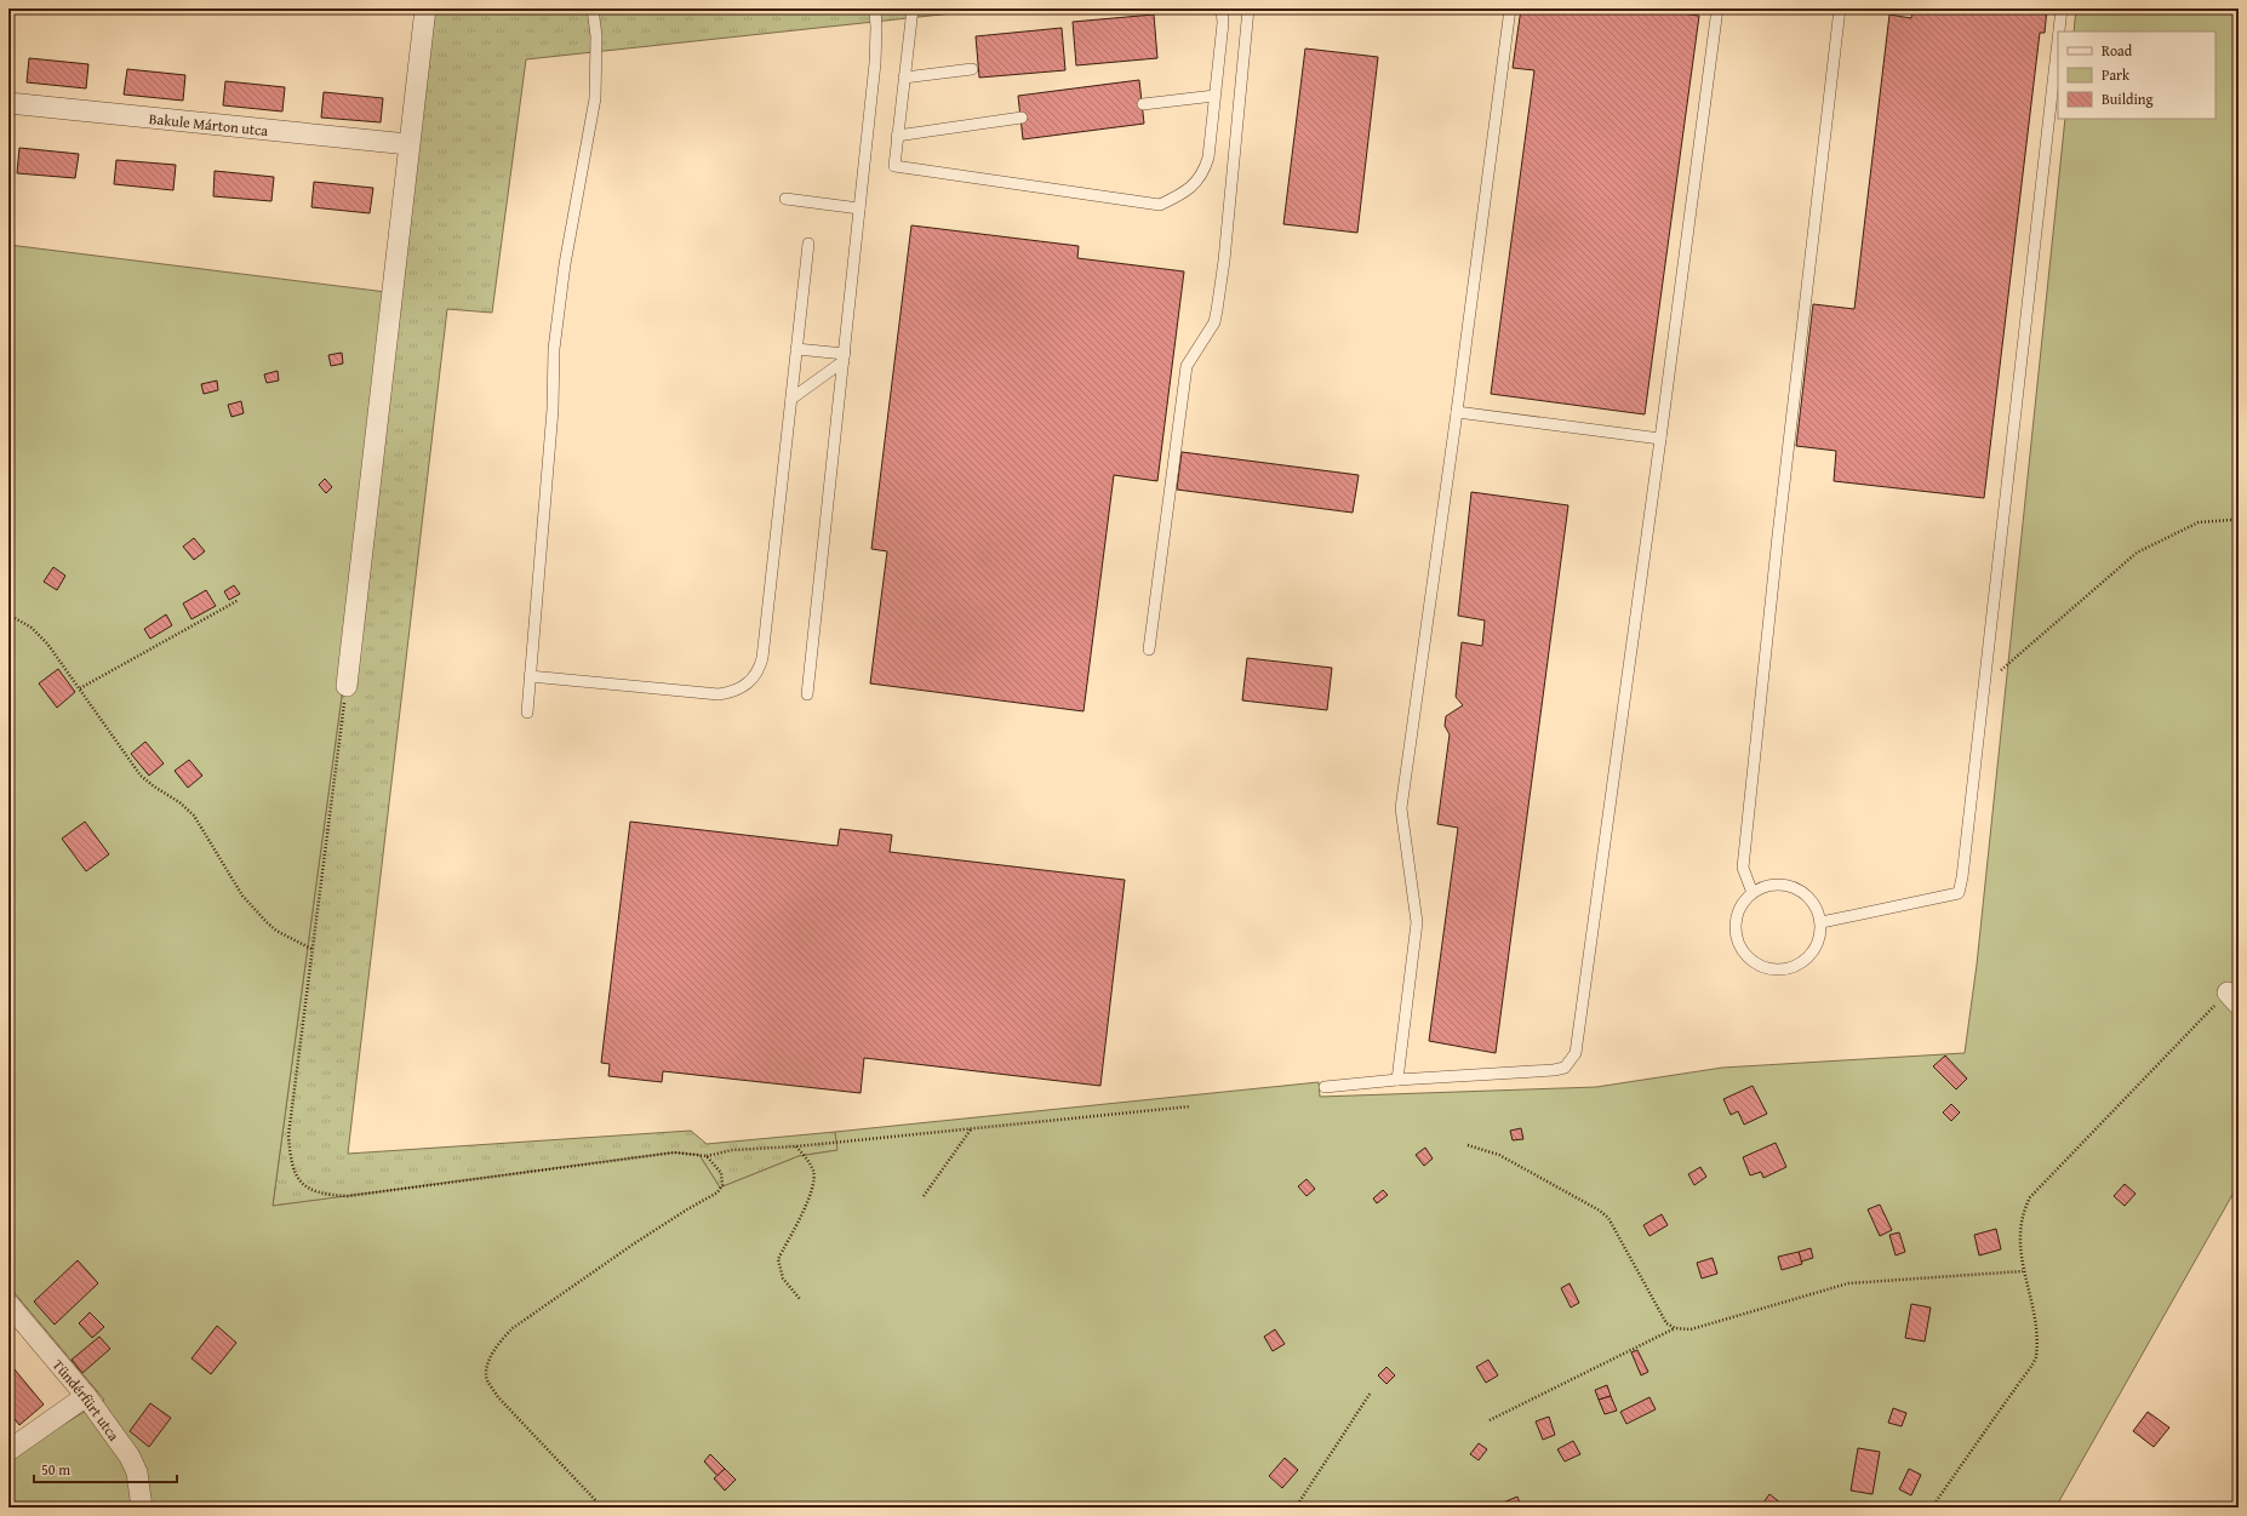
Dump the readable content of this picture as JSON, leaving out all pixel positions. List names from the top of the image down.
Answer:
{
  "streets": {
    "street": ["Bakule Márton utca", "Tündérfürt utca"]
  },
  "legend": ["Road", "Park", "Building"],
  "scale_bar": "50 m"
}
